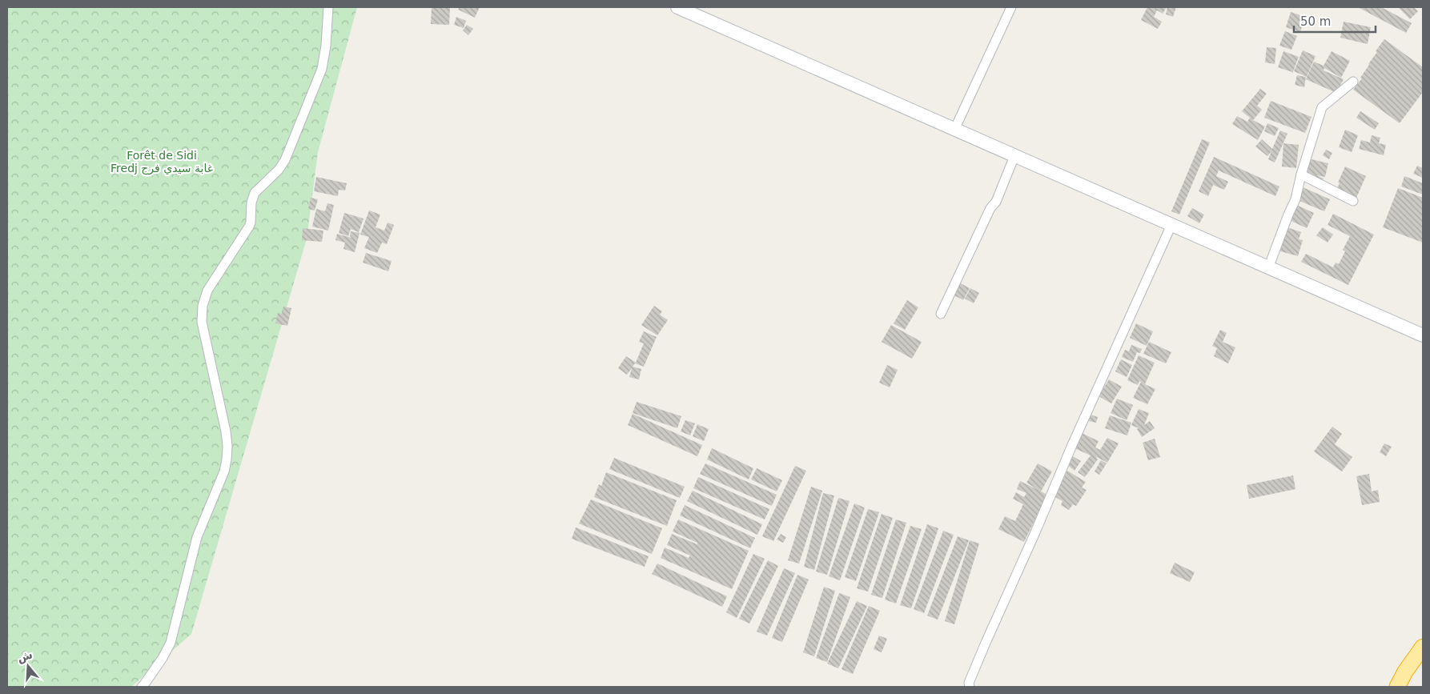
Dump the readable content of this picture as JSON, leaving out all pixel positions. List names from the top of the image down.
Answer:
{
  "parks": ["Forêt de Sidi Fredj غابة سيدي فرج"],
  "scale_bar": "50 m",
  "north": "top"
}
